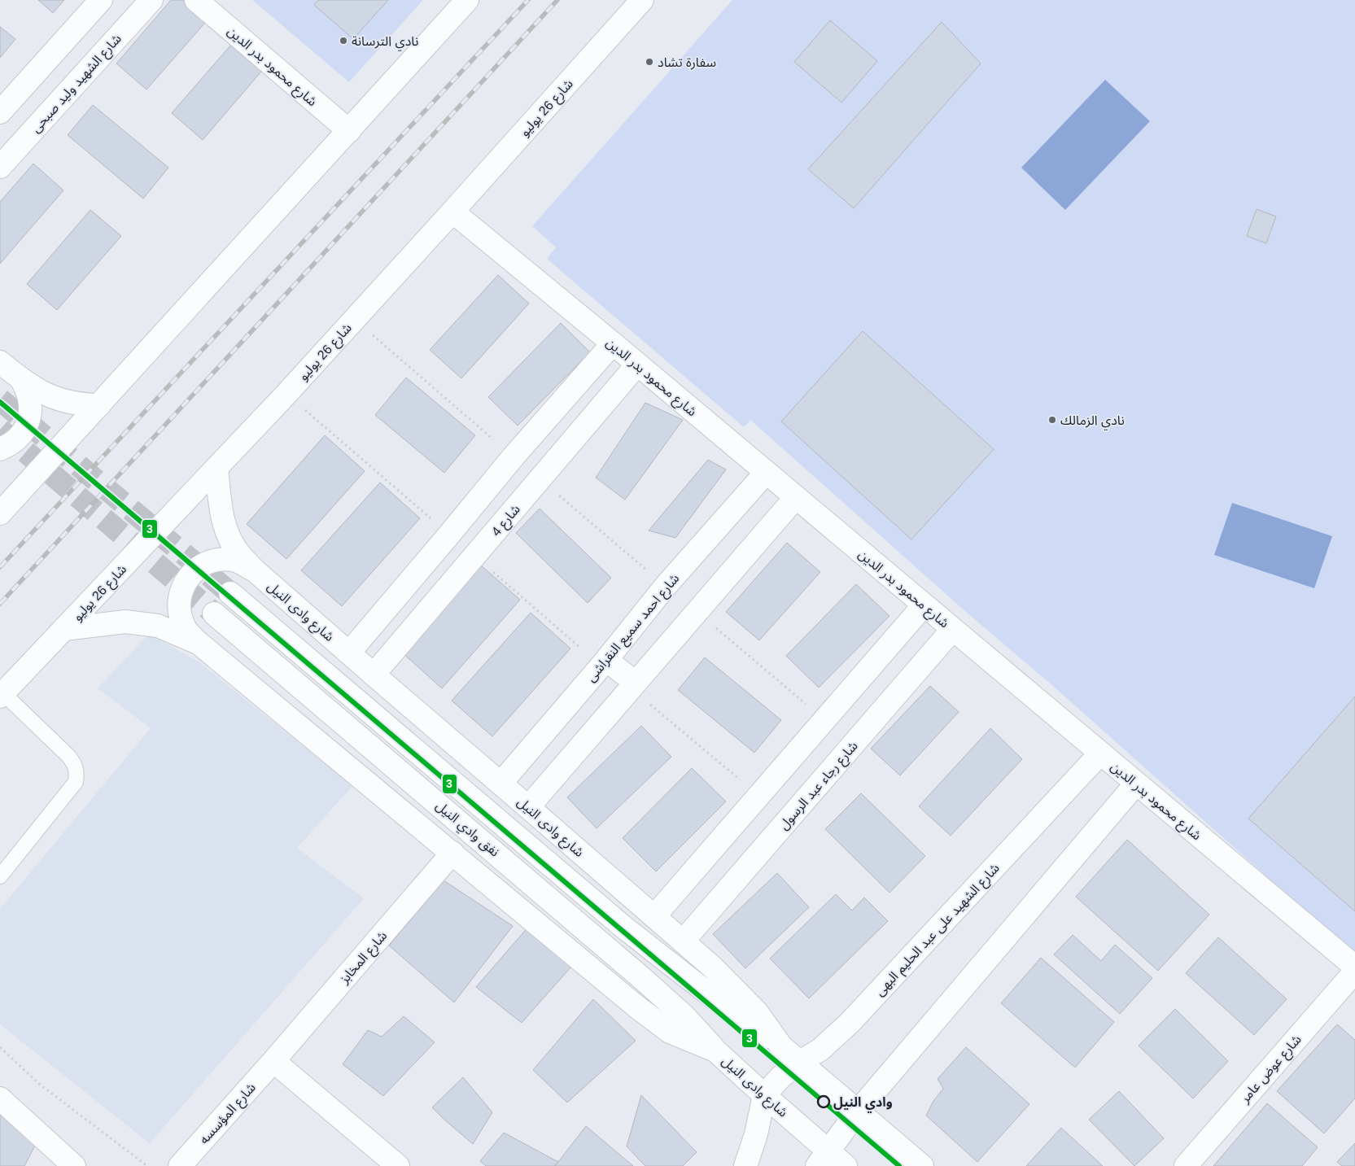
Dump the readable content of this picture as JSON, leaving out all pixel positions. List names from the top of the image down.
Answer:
{
  "streets": {
    "street": [
      "شارع محمود بدر الدين",
      "شارع الشهيد وليد صبحى",
      "شارع 26 يوليو",
      "شارع 4",
      "شارع وادى النيل",
      "شارع احمد سميع النقراشى",
      "شارع رجاء عبد الرسول",
      "نفق وادي النيل",
      "شارع الشهيد على عبد الحليم البهى",
      "شارع المخابز",
      "شارع عوض عامر",
      "شارع المؤسسه"
    ]
  },
  "crossings": [
    ["شارع محمود بدر الدين", "شارع 26 يوليو"],
    ["شارع محمود بدر الدين", "شارع 4"],
    ["شارع محمود بدر الدين", "شارع احمد سميع النقراشى"],
    ["شارع محمود بدر الدين", "شارع رجاء عبد الرسول"],
    ["شارع محمود بدر الدين", "شارع الشهيد على عبد الحليم البهى"],
    ["شارع 26 يوليو", "شارع وادى النيل"],
    ["شارع 4", "شارع وادى النيل"],
    ["شارع وادى النيل", "شارع احمد سميع النقراشى"],
    ["شارع وادى النيل", "شارع رجاء عبد الرسول"],
    ["شارع وادى النيل", "نفق وادي النيل"],
    ["شارع وادى النيل", "شارع الشهيد على عبد الحليم البهى"],
    ["شارع وادى النيل", "شارع المخابز"],
    ["شارع المخابز", "شارع المؤسسه"]
  ],
  "places": [
    "نادي الترسانة",
    "سفارة تشاد",
    "نادي الزمالك",
    "وادي النيل"
  ],
  "lines": ["transit line 3"]
}
